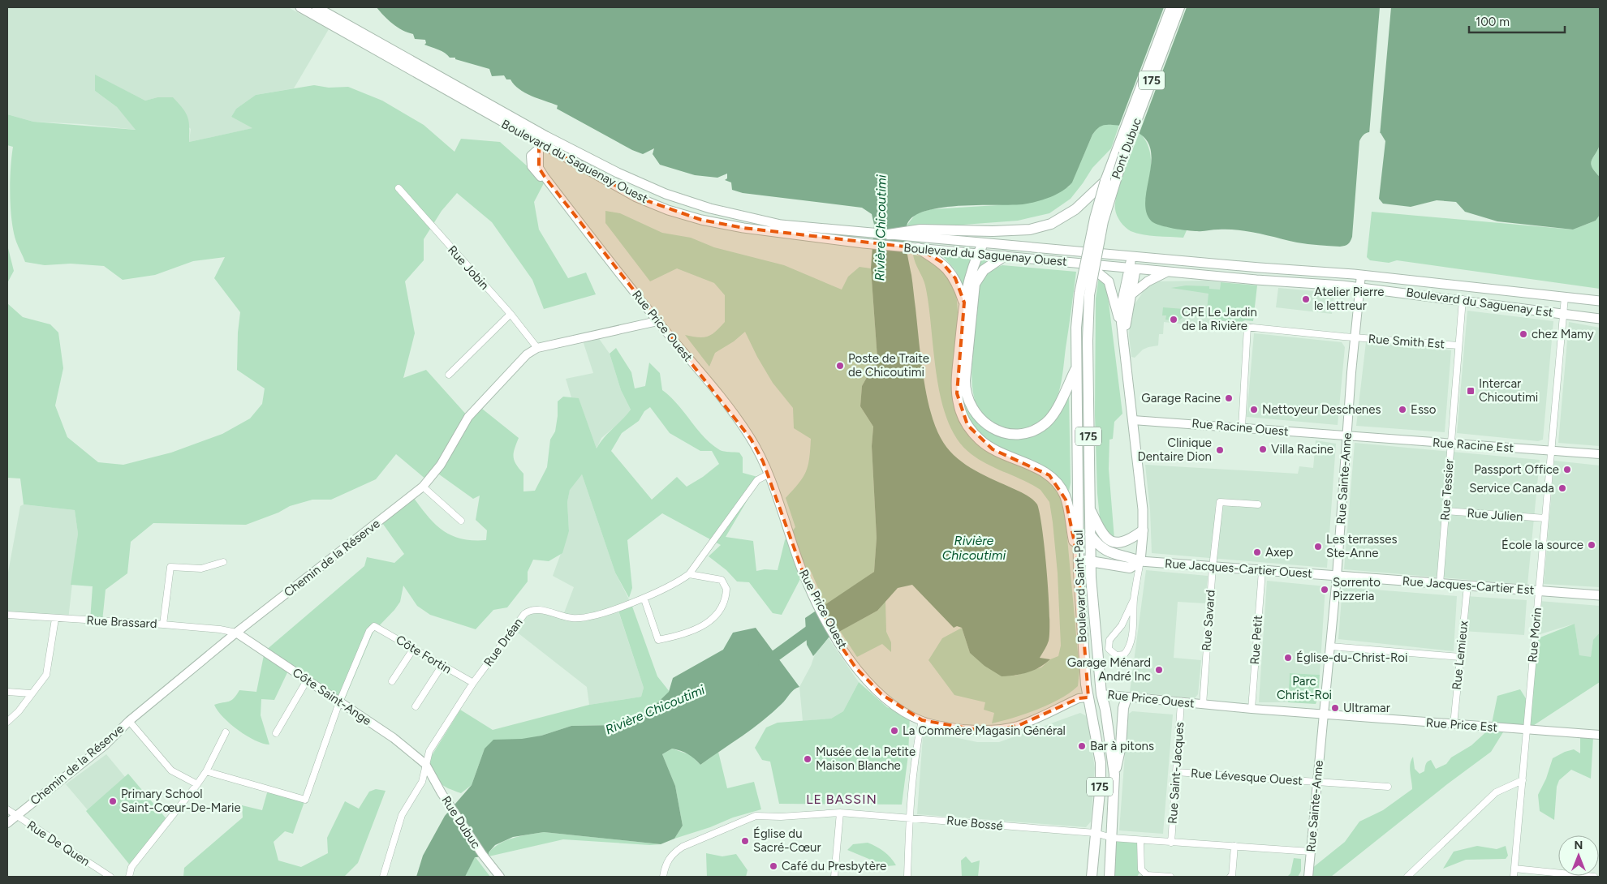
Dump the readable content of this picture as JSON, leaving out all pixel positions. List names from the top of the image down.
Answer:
{
  "streets": {
    "main road": [
      "175",
      "Pont Dubuc",
      "Boulevard du Saguenay Ouest",
      "Boulevard du Saguenay Est",
      "Rue Price Ouest",
      "Rue Jacques-Cartier Ouest",
      "Rue Jacques-Cartier Est",
      "Boulevard Saint-Paul"
    ],
    "street": [
      "Rue Jobin",
      "Rue Smith Est",
      "Rue Racine Ouest",
      "Rue Racine Est",
      "Rue Sainte-Anne",
      "Rue Tessier",
      "Rue Julien",
      "Chemin de la Réserve",
      "Rue Savard",
      "Rue Brassard",
      "Rue Morin",
      "Rue Petit",
      "Rue Dréan",
      "Côte Fortin",
      "Rue Lemieux",
      "Côte Saint-Ange",
      "Rue Price Est",
      "Rue Saint-Jacques",
      "Rue Lévesque Ouest",
      "Rue Dubuc",
      "Rue Bossé",
      "Rue De Quen"
    ]
  },
  "crossings": [
    ["Pont Dubuc", "Boulevard Saint-Paul"],
    ["Boulevard du Saguenay Ouest", "Boulevard du Saguenay Est"],
    ["Boulevard du Saguenay Ouest", "Rue Price Ouest"],
    ["Boulevard du Saguenay Ouest", "Rue Sainte-Anne"],
    ["Rue Jobin", "Chemin de la Réserve"],
    ["Boulevard du Saguenay Est", "Rue Sainte-Anne"],
    ["Boulevard du Saguenay Est", "Rue Tessier"],
    ["Boulevard du Saguenay Est", "Rue Morin"],
    ["Rue Price Ouest", "Rue Sainte-Anne"],
    ["Rue Price Ouest", "Chemin de la Réserve"],
    ["Rue Price Ouest", "Boulevard Saint-Paul"],
    ["Rue Price Ouest", "Rue Savard"],
    ["Rue Price Ouest", "Rue Petit"],
    ["Rue Price Ouest", "Rue Dréan"],
    ["Rue Price Ouest", "Rue Price Est"],
    ["Rue Price Ouest", "Rue Saint-Jacques"],
    ["Rue Smith Est", "Rue Sainte-Anne"],
    ["Rue Smith Est", "Rue Tessier"],
    ["Rue Racine Ouest", "Rue Racine Est"],
    ["Rue Racine Ouest", "Rue Sainte-Anne"],
    ["Rue Racine Est", "Rue Sainte-Anne"],
    ["Rue Racine Est", "Rue Tessier"],
    ["Rue Racine Est", "Rue Morin"],
    ["Rue Sainte-Anne", "Rue Jacques-Cartier Ouest"],
    ["Rue Sainte-Anne", "Rue Jacques-Cartier Est"],
    ["Rue Sainte-Anne", "Rue Price Est"],
    ["Rue Sainte-Anne", "Rue Lévesque Ouest"],
    ["Rue Sainte-Anne", "Rue Bossé"],
    ["Rue Tessier", "Rue Julien"],
    ["Rue Tessier", "Rue Jacques-Cartier Est"],
    ["Rue Julien", "Rue Morin"],
    ["Chemin de la Réserve", "Rue Brassard"],
    ["Chemin de la Réserve", "Côte Saint-Ange"],
    ["Chemin de la Réserve", "Rue De Quen"],
    ["Rue Jacques-Cartier Ouest", "Rue Jacques-Cartier Est"],
    ["Rue Jacques-Cartier Ouest", "Rue Savard"],
    ["Rue Jacques-Cartier Ouest", "Rue Petit"],
    ["Rue Jacques-Cartier Est", "Rue Morin"],
    ["Rue Jacques-Cartier Est", "Rue Lemieux"],
    ["Boulevard Saint-Paul", "Rue Bossé"],
    ["Rue Brassard", "Côte Saint-Ange"],
    ["Rue Morin", "Rue Price Est"],
    ["Rue Dréan", "Côte Fortin"],
    ["Rue Dréan", "Côte Saint-Ange"],
    ["Rue Dréan", "Rue Dubuc"],
    ["Côte Fortin", "Côte Saint-Ange"],
    ["Rue Lemieux", "Rue Price Est"],
    ["Côte Saint-Ange", "Rue Dubuc"],
    ["Rue Saint-Jacques", "Rue Lévesque Ouest"],
    ["Rue Saint-Jacques", "Rue Bossé"]
  ],
  "districts": ["LE BASSIN"],
  "water": ["Rivière Chicoutimi"],
  "parks": ["Parc Christ-Roi"],
  "places": {
    "other": [
      "Atelier Pierre le lettreur",
      "CPE Le Jardin de la Rivière",
      "chez Mamy",
      "Poste de Traite de Chicoutimi",
      "Garage Racine",
      "Nettoyeur Deschenes",
      "Esso",
      "Villa Racine",
      "Clinique Dentaire Dion",
      "Passport Office",
      "Service Canada",
      "École la source",
      "Les terrasses Ste-Anne",
      "Axep",
      "Sorrento Pizzeria",
      "Église-du-Christ-Roi",
      "Garage Ménard André Inc",
      "Ultramar",
      "La Commère Magasin Général",
      "Bar à pitons",
      "Musée de la Petite Maison Blanche",
      "Primary School Saint-Cœur-De-Marie",
      "Église du Sacré-Cœur",
      "Café du Presbytère"
    ],
    "transit": ["Intercar Chicoutimi"]
  },
  "scale_bar": "100 m",
  "north": "top"
}
